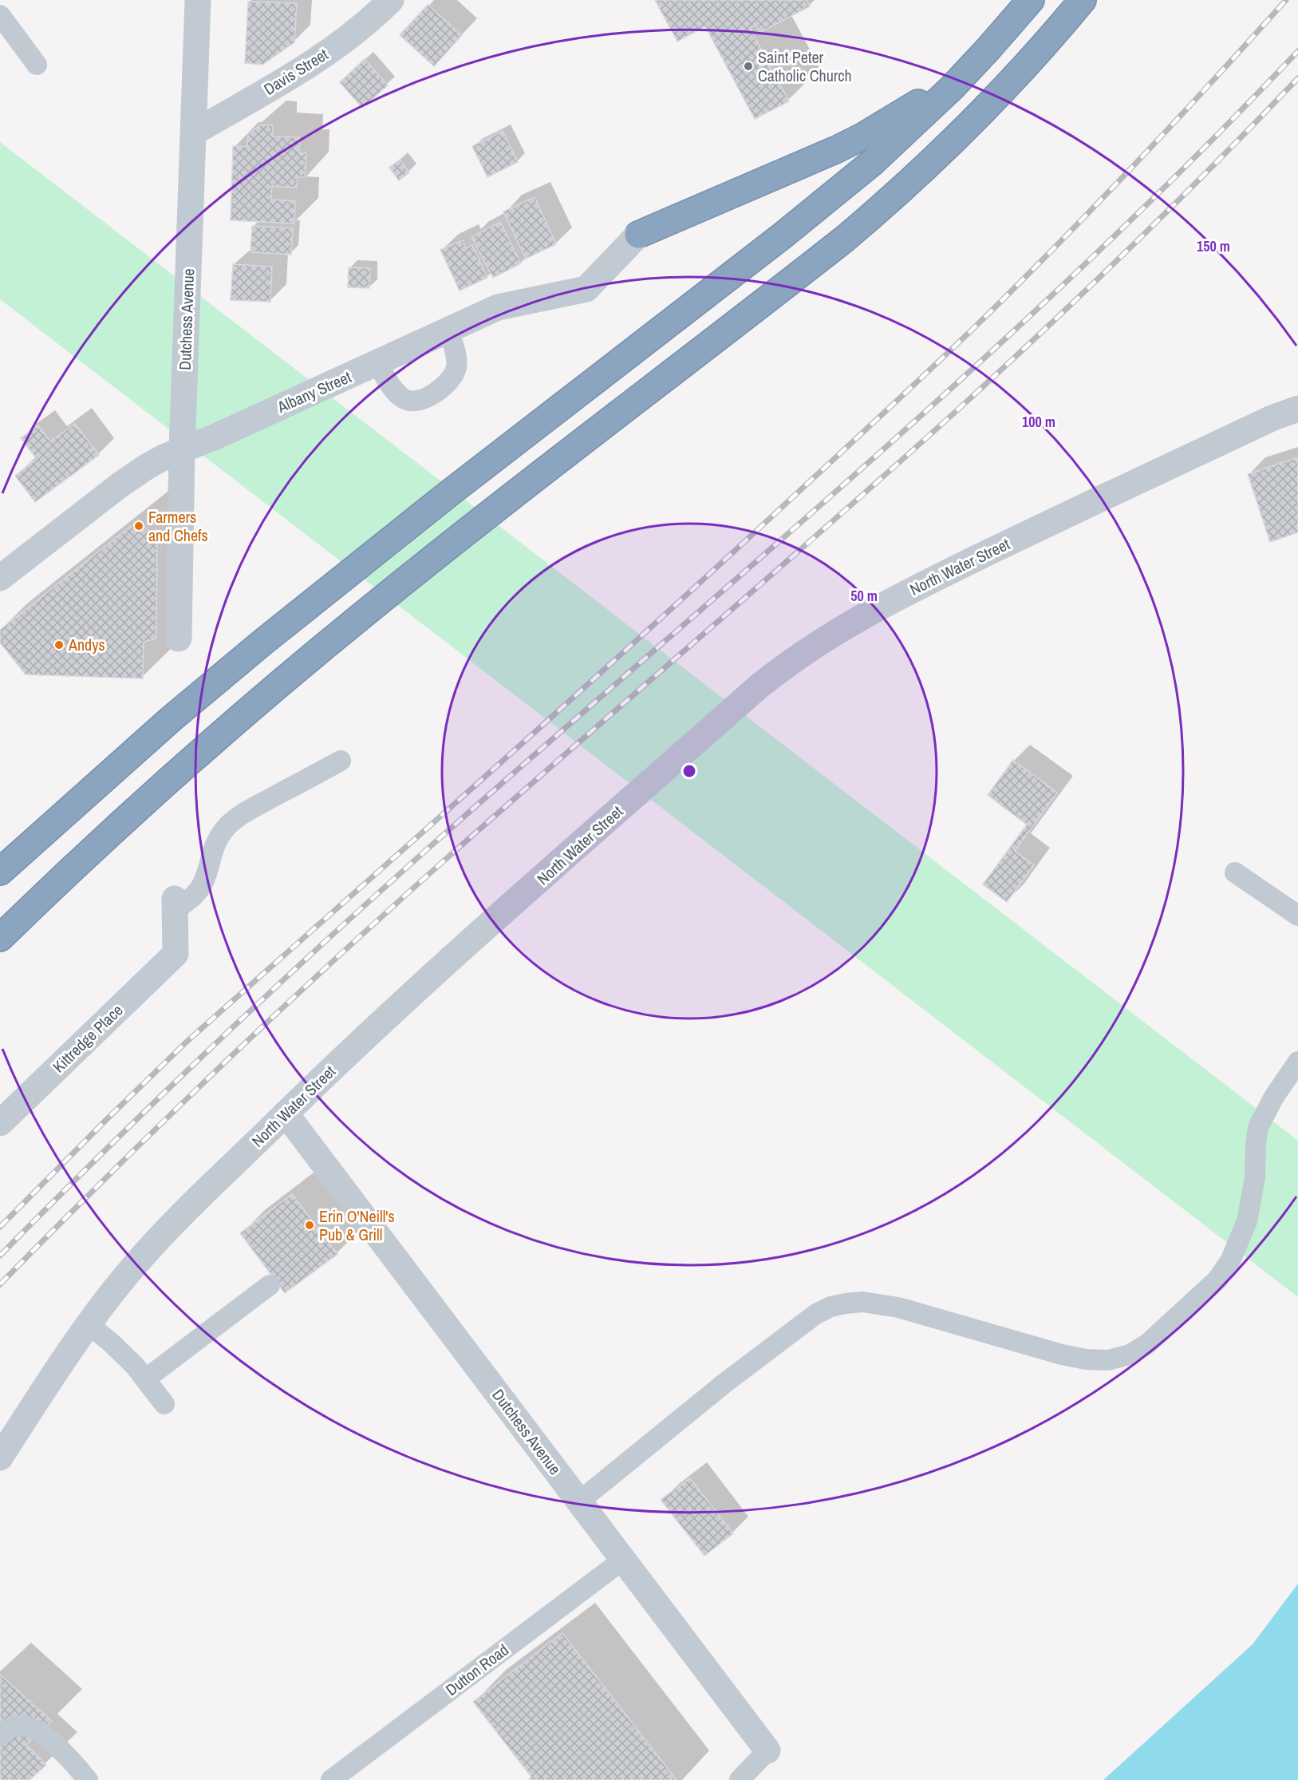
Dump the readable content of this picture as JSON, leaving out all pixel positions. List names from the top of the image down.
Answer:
{
  "streets": {
    "street": [
      "Davis Street",
      "Dutchess Avenue",
      "Albany Street",
      "North Water Street",
      "Kittredge Place"
    ],
    "lane": ["Dutton Road"]
  },
  "crossings": [
    ["Davis Street", "Dutchess Avenue"],
    ["Dutchess Avenue", "Albany Street"],
    ["Dutchess Avenue", "North Water Street"],
    ["Dutchess Avenue", "Dutton Road"]
  ],
  "places": [
    "Saint Peter Catholic Church",
    "Farmers and Chefs",
    "Andys",
    "Erin O'Neill's Pub & Grill"
  ],
  "rings": ["150 m", "100 m", "50 m"]
}
